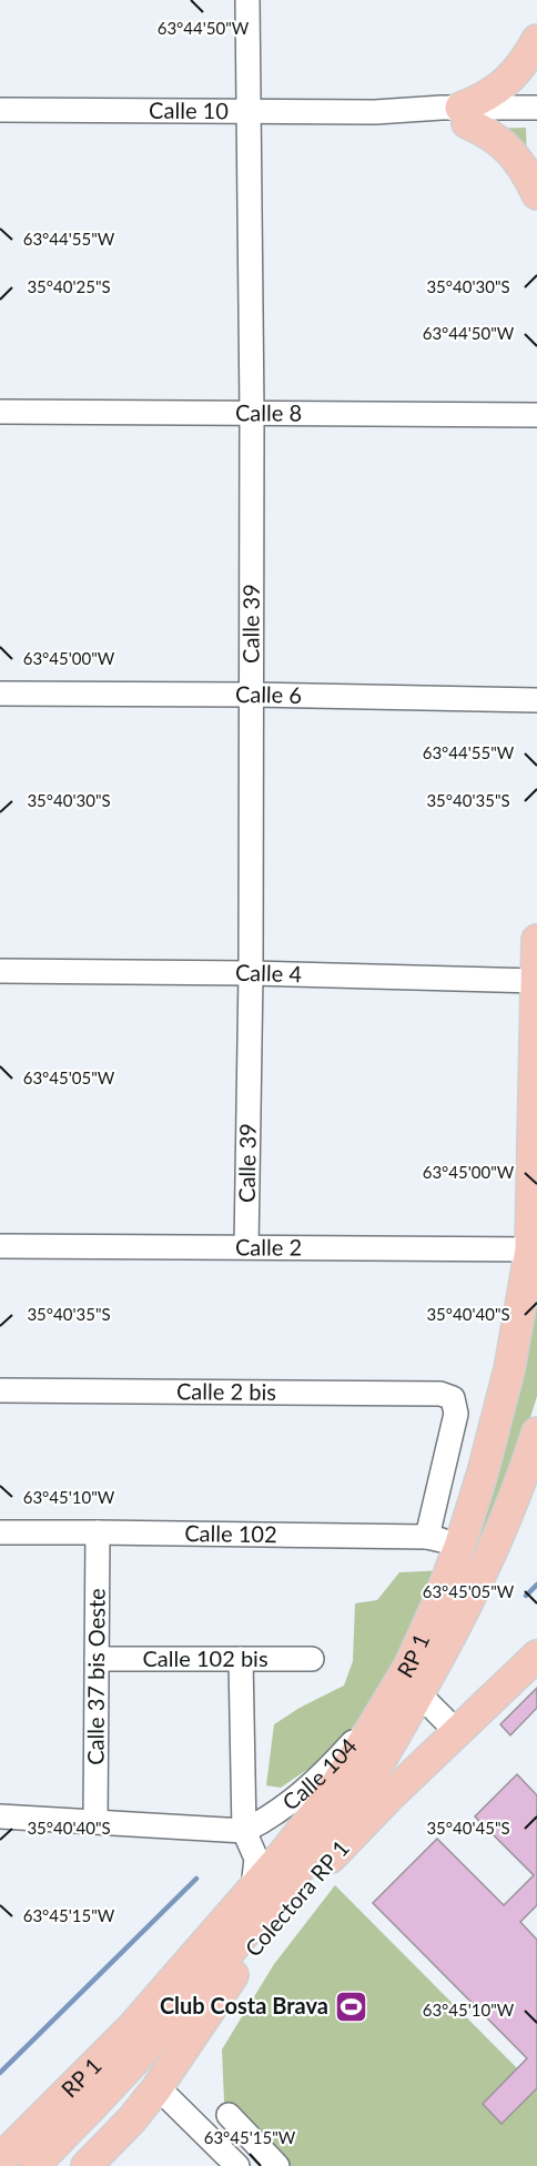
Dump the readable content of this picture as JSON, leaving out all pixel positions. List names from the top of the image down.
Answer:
{
  "streets": {
    "main road": ["RP 1", "Colectora RP 1"],
    "street": [
      "Calle 10",
      "Calle 8",
      "Calle 39",
      "Calle 6",
      "Calle 4",
      "Calle 2",
      "Calle 2 bis",
      "Calle 102",
      "Calle 102 bis",
      "Calle 37 bis Oeste",
      "Calle 104"
    ]
  },
  "crossings": [
    ["Calle 10", "Calle 39"],
    ["Calle 8", "Calle 39"],
    ["Calle 39", "Calle 6"],
    ["Calle 39", "Calle 4"],
    ["Calle 39", "Calle 2"],
    ["Calle 4", "RP 1"],
    ["Calle 2", "RP 1"],
    ["Calle 2 bis", "Calle 102"],
    ["Calle 102", "RP 1"],
    ["Calle 102", "Calle 37 bis Oeste"],
    ["RP 1", "Calle 104"],
    ["Calle 102 bis", "Calle 37 bis Oeste"]
  ],
  "places": {
    "sports": ["Club Costa Brava"]
  },
  "coordinates": [
    "63°44'50\"W",
    "63°44'55\"W",
    "35°40'25\"S",
    "35°40'30\"S",
    "63°45'00\"W",
    "35°40'35\"S",
    "63°45'05\"W",
    "35°40'40\"S",
    "63°45'10\"W",
    "35°40'45\"S",
    "63°45'15\"W"
  ]
}
